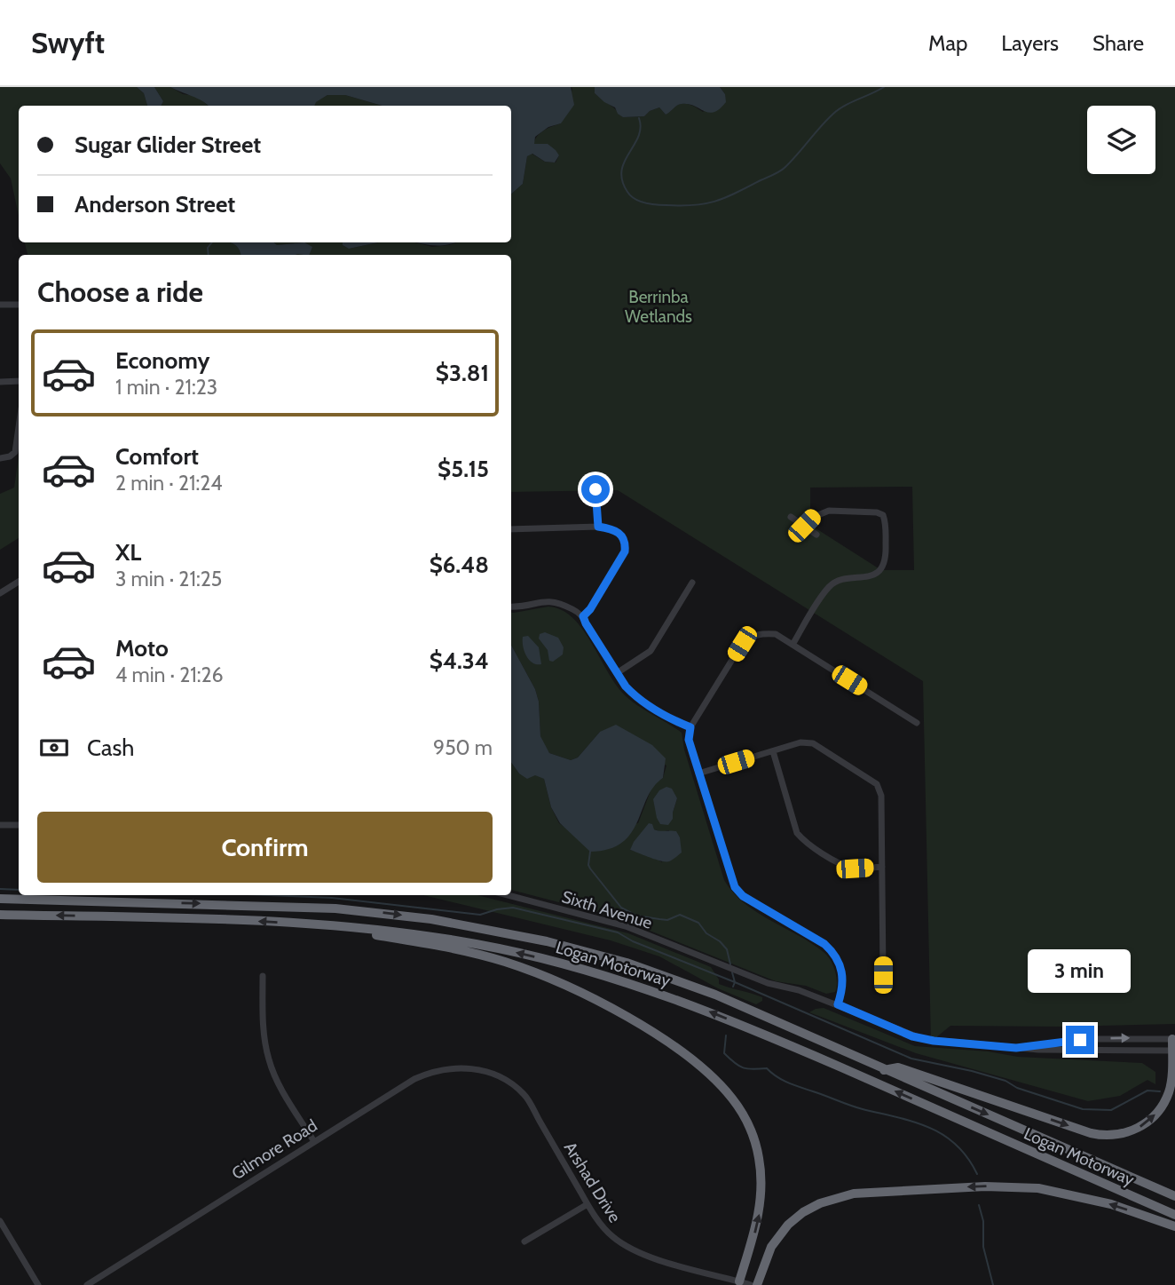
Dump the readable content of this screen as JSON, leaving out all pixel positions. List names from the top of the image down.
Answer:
{
  "streets": {
    "highway": ["Logan Motorway"],
    "street": ["Sixth Avenue", "Gilmore Road", "Arshad Drive"]
  },
  "crossings": [
    ["Gilmore Road", "Arshad Drive"]
  ],
  "parks": ["Berrinba Wetlands"],
  "page": {
    "header": "Swyft",
    "nav": ["Map", "Layers", "Share"],
    "banner": ["Sugar Glider Street", "Anderson Street"],
    "heading": "Choose a ride",
    "list": [
      {
        "name": "Economy",
        "note": "1 min · 21:23",
        "value": "$3.81"
      },
      {
        "name": "Comfort",
        "note": "2 min · 21:24",
        "value": "$5.15"
      },
      {
        "name": "XL",
        "note": "3 min · 21:25",
        "value": "$6.48"
      },
      {
        "name": "Moto",
        "note": "4 min · 21:26",
        "value": "$4.34"
      }
    ],
    "pay": ["Cash", "950 m"],
    "buttons": "Confirm",
    "bubble": "3 min"
  }
}
